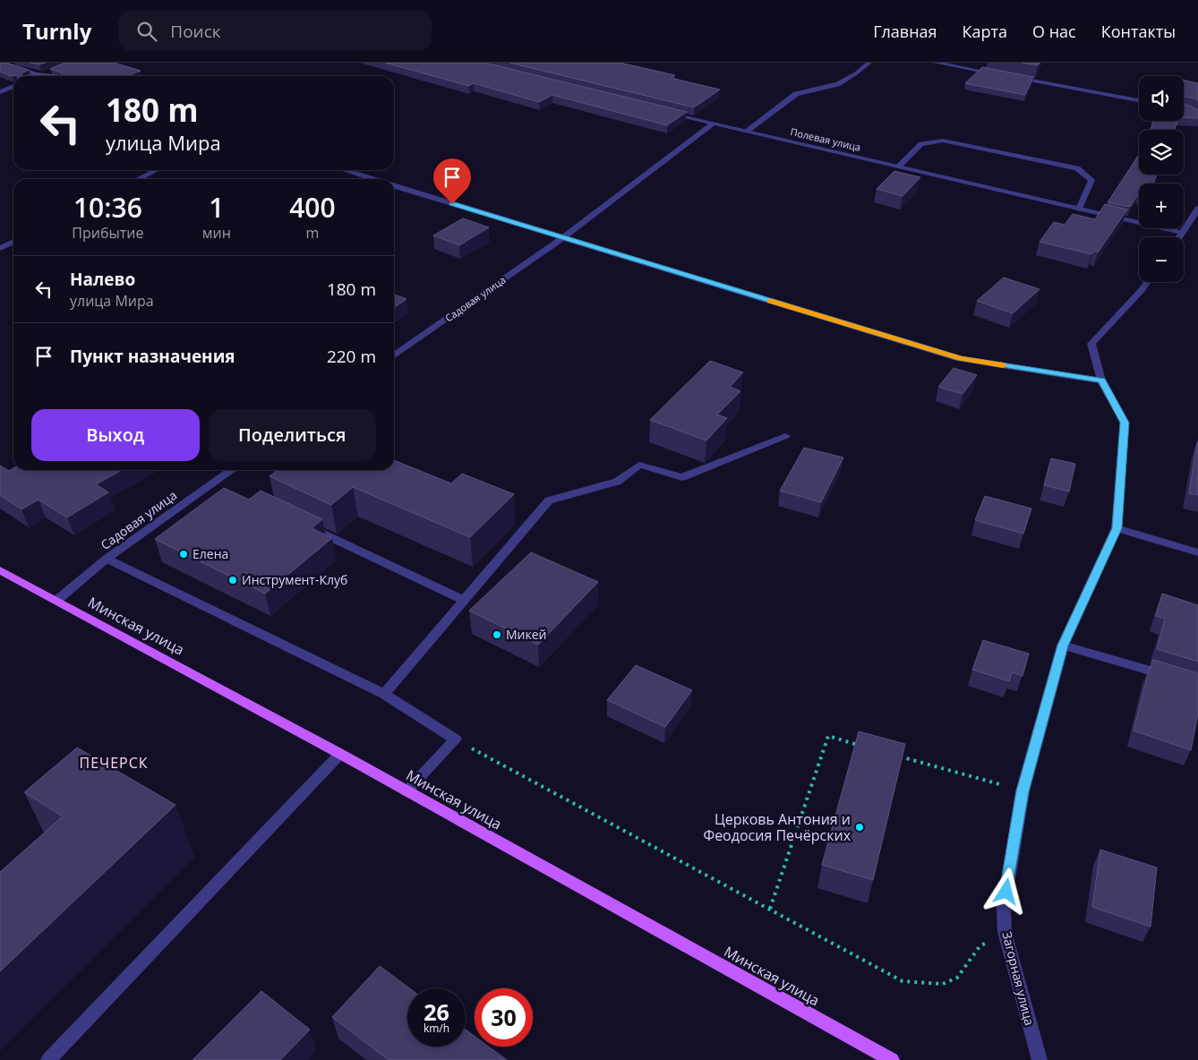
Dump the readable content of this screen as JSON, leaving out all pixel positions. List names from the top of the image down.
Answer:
{
  "streets": {
    "main road": ["Минская улица"],
    "street": ["Полевая улица", "Садовая улица", "Загорная улица"]
  },
  "crossings": [
    ["Полевая улица", "Садовая улица"],
    ["Садовая улица", "Минская улица"]
  ],
  "districts": ["ПЕЧЕРСК"],
  "places": [
    "Елена",
    "Инструмент-Клуб",
    "Микей",
    "Церковь Антония и Феодосия Печёрских"
  ],
  "page": {
    "header": "Turnly",
    "search": "Поиск",
    "nav": [
      "Главная",
      "Карта",
      "О нас",
      "Контакты"
    ],
    "map_buttons": ["+", "−"],
    "turn": ["180 m", "улица Мира"],
    "eta": [
      "10:36",
      "Прибытие",
      "1",
      "мин",
      "400",
      "m"
    ],
    "list": [
      {
        "name": "Налево",
        "note": "улица Мира",
        "value": "180 m"
      },
      {
        "name": "Пункт назначения",
        "value": "220 m"
      }
    ],
    "buttons": ["Выход", "Поделиться"],
    "speed": "26 km/h",
    "limit": "30"
  }
}
